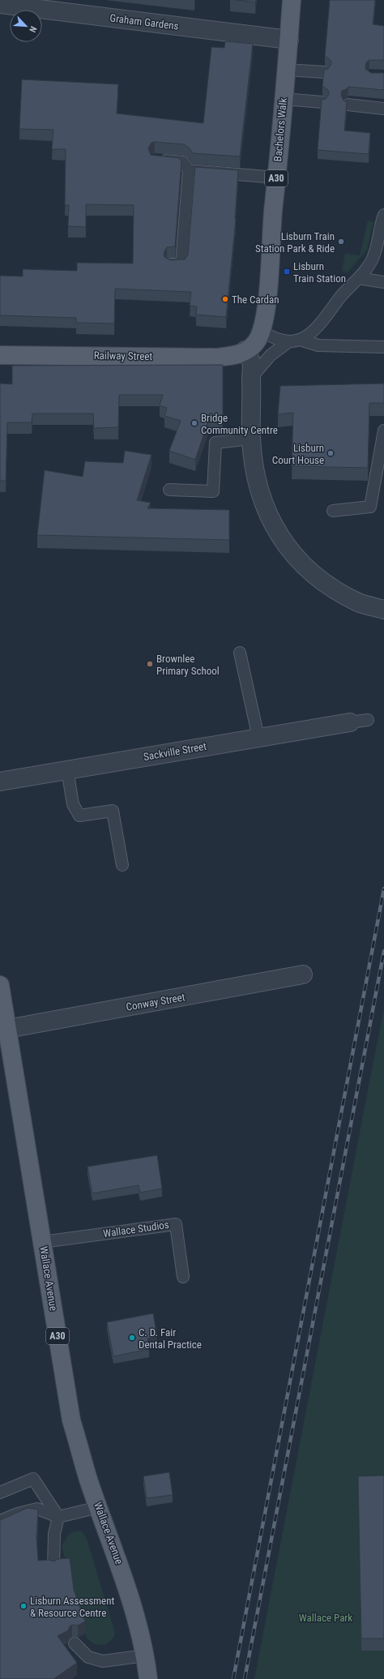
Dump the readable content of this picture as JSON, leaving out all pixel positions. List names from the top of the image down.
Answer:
{
  "streets": {
    "main road": [
      "Bachelors Walk",
      "A30",
      "Railway Street",
      "Wallace Avenue"
    ],
    "street": ["Graham Gardens", "Sackville Street", "Conway Street"],
    "lane": ["Wallace Studios"]
  },
  "crossings": [
    ["Graham Gardens", "Bachelors Walk"],
    ["Bachelors Walk", "Railway Street"],
    ["Conway Street", "Wallace Avenue"],
    ["Wallace Studios", "Wallace Avenue"]
  ],
  "parks": ["Wallace Park"],
  "places": {
    "other": [
      "Lisburn Train Station Park & Ride",
      "The Cardan",
      "Bridge Community Centre",
      "Lisburn Court House",
      "Brownlee Primary School",
      "C. D. Fair Dental Practice",
      "Lisburn Assessment & Resource Centre"
    ],
    "transit": ["Lisburn Train Station"]
  },
  "north": "bottom right"
}
